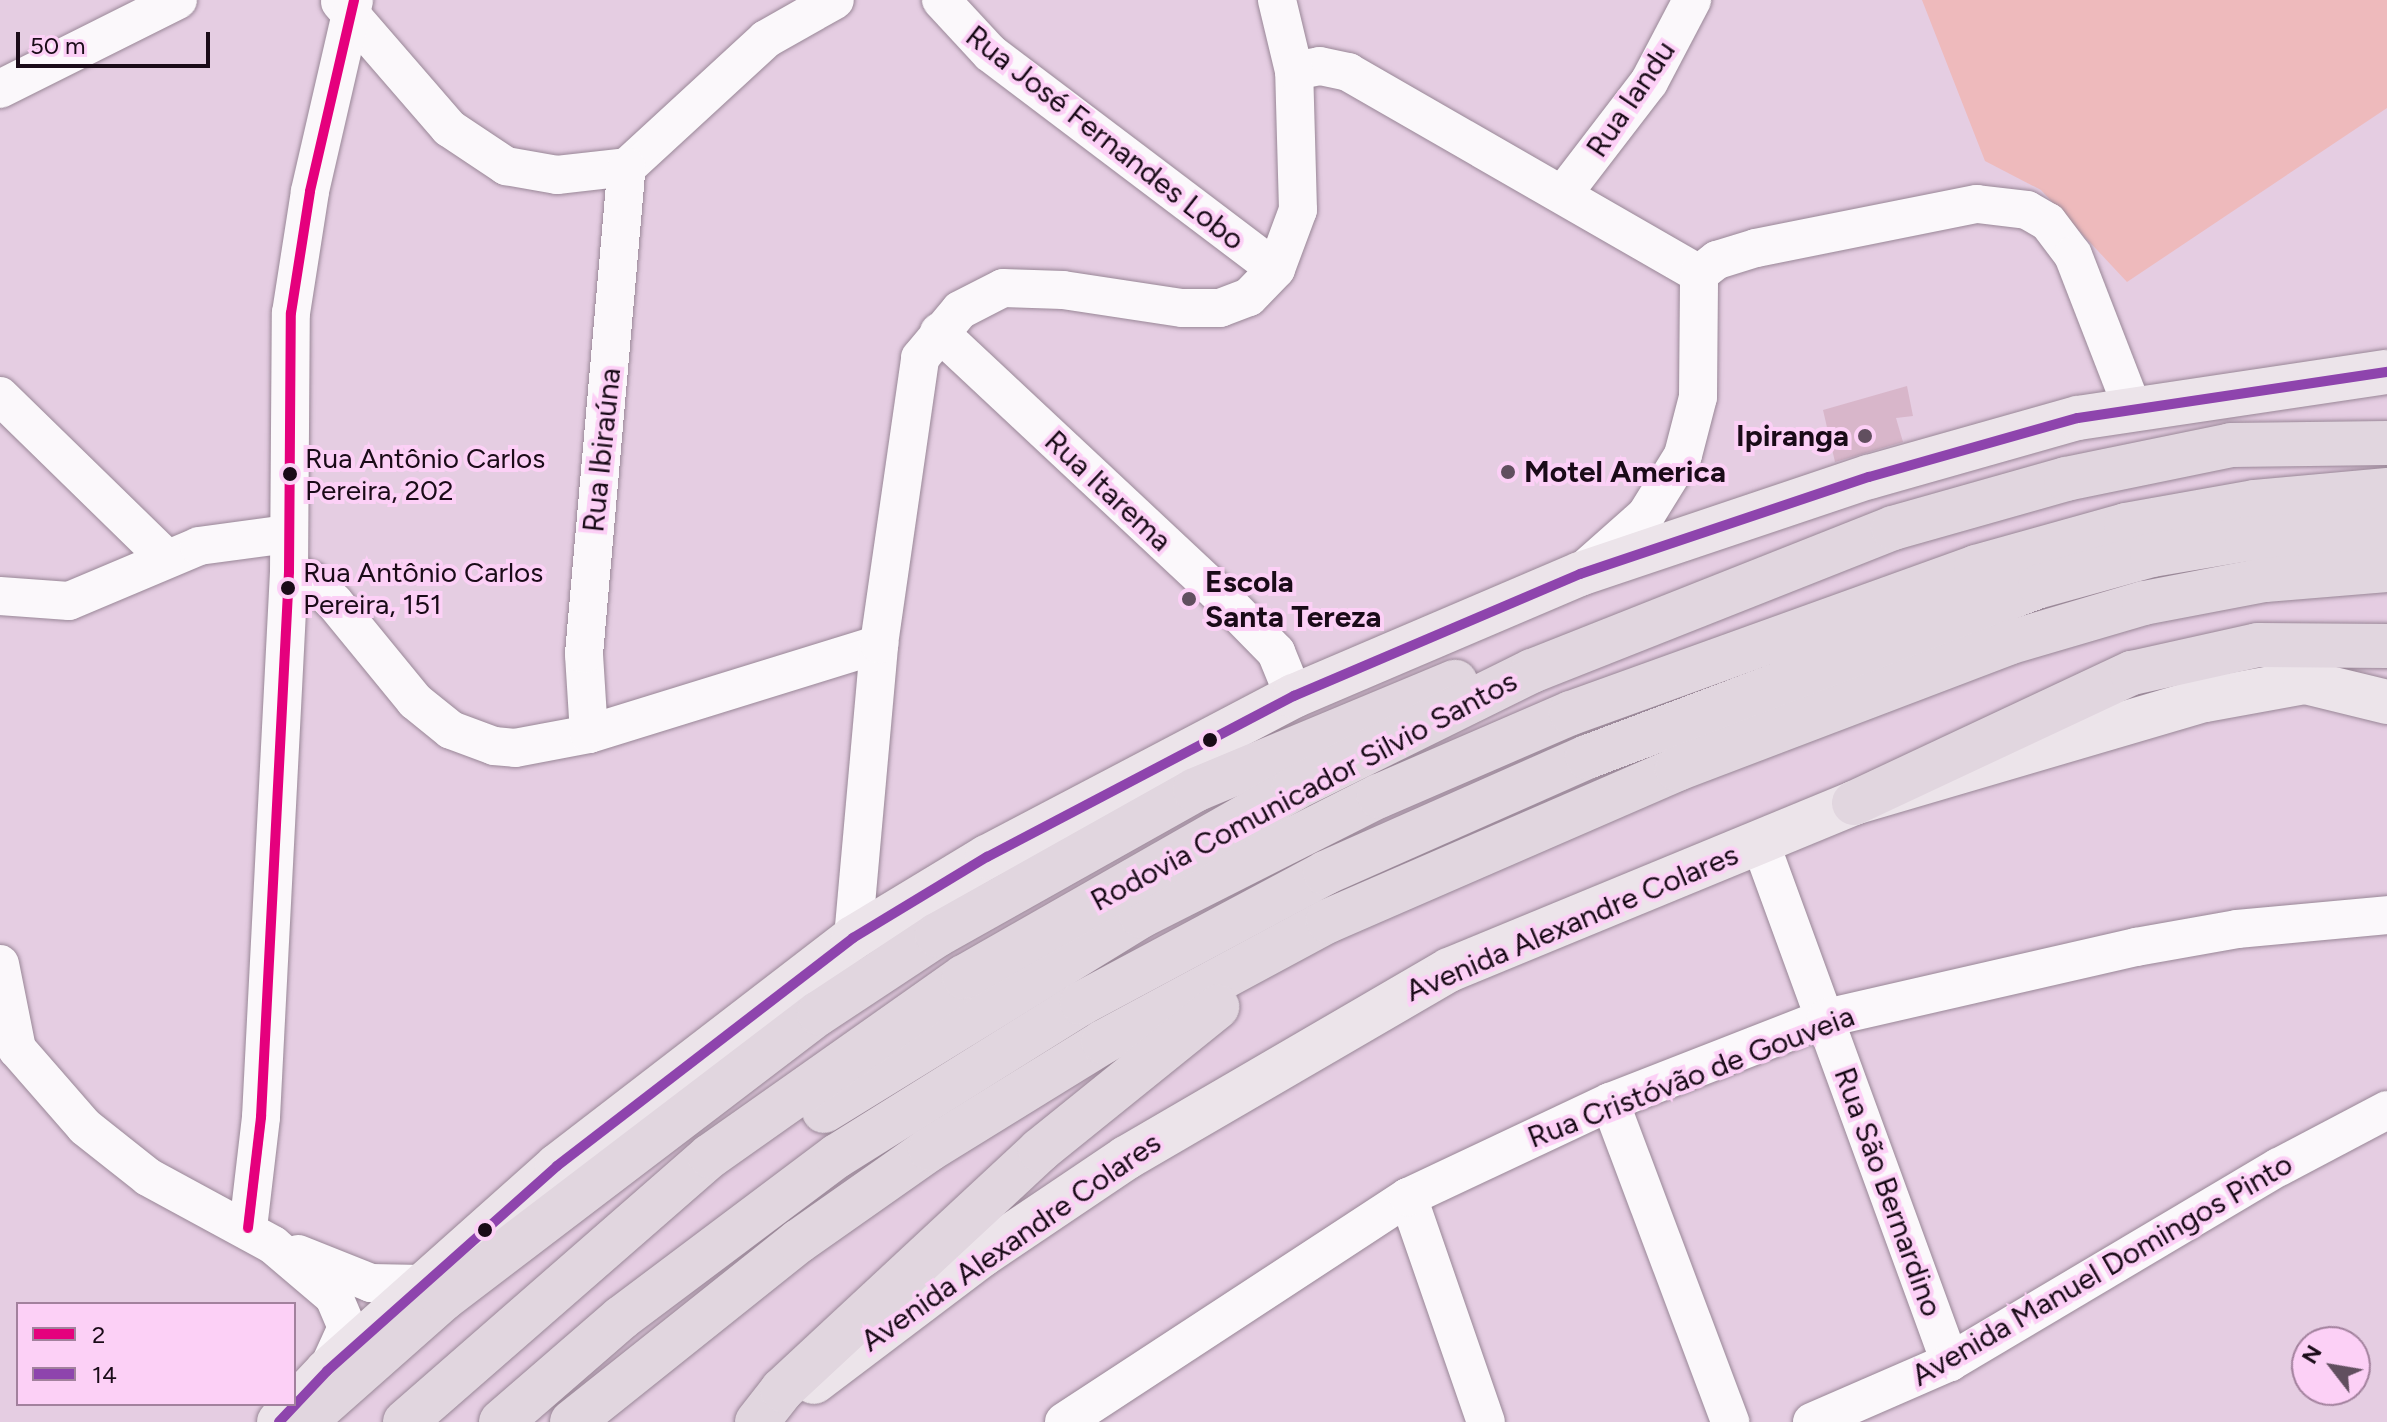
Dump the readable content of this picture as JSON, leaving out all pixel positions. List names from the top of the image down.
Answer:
{
  "streets": {
    "highway": ["Rodovia Comunicador Silvio Santos"],
    "main road": ["Avenida Alexandre Colares"],
    "street": [
      "Rua Iandu",
      "Rua José Fernandes Lobo",
      "Rua Ibiraúna",
      "Rua Itarema",
      "Rua Cristóvão de Gouveia",
      "Rua São Bernardino",
      "Avenida Manuel Domingos Pinto"
    ]
  },
  "crossings": [
    ["Avenida Alexandre Colares", "Rua São Bernardino"],
    ["Rua Cristóvão de Gouveia", "Rua São Bernardino"],
    ["Rua São Bernardino", "Avenida Manuel Domingos Pinto"]
  ],
  "places": [
    "Ipiranga",
    "Motel America",
    "Rua Antônio Carlos Pereira, 202",
    "Rua Antônio Carlos Pereira, 151",
    "Escola Santa Tereza"
  ],
  "lines": ["transit line 2", "transit line 14"],
  "legend": ["2", "14"],
  "scale_bar": "50 m",
  "north": "top left"
}
